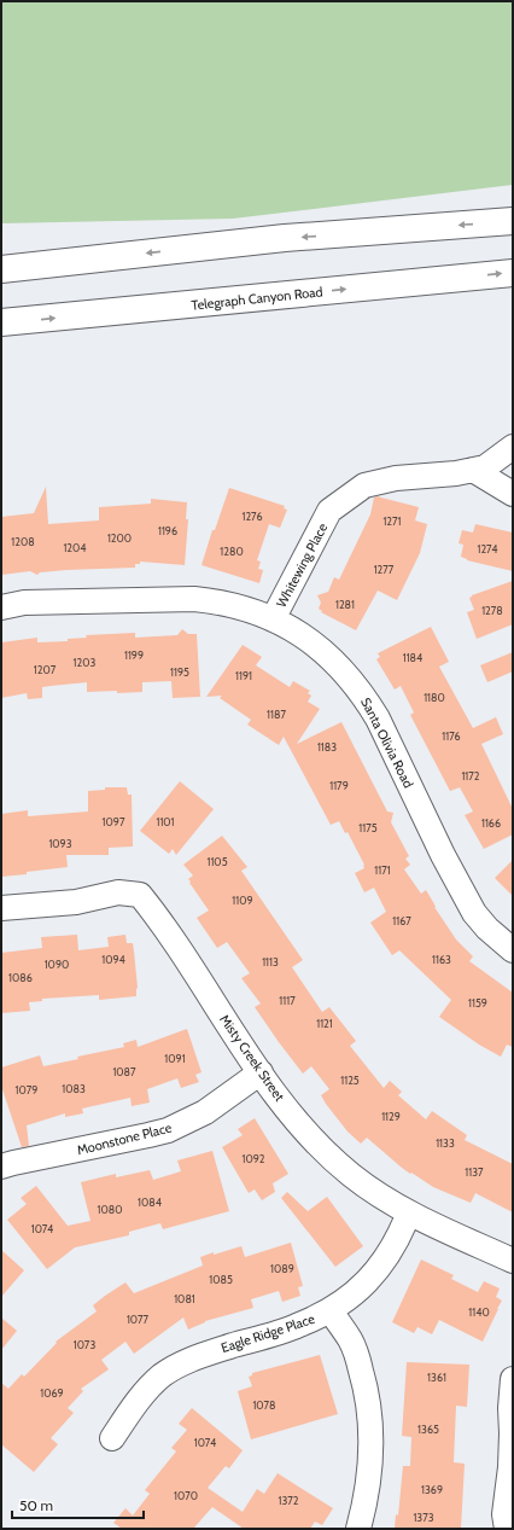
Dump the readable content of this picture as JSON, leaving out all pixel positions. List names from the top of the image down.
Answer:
{
  "streets": {
    "main road": ["Telegraph Canyon Road"],
    "street": [
      "Whitewing Place",
      "Santa Olivia Road",
      "Misty Creek Street",
      "Moonstone Place",
      "Eagle Ridge Place"
    ]
  },
  "crossings": [
    ["Whitewing Place", "Santa Olivia Road"],
    ["Misty Creek Street", "Moonstone Place"],
    ["Misty Creek Street", "Eagle Ridge Place"]
  ],
  "house_numbers": [
    "1276",
    "1271",
    "1196",
    "1200",
    "1208",
    "1204",
    "1274",
    "1280",
    "1277",
    "1281",
    "1278",
    "1199",
    "1184",
    "1203",
    "1207",
    "1195",
    "1191",
    "1180",
    "1187",
    "1176",
    "1183",
    "1172",
    "1179",
    "1097",
    "1101",
    "1166",
    "1175",
    "1093",
    "1105",
    "1171",
    "1109",
    "1167",
    "1094",
    "1163",
    "1113",
    "1090",
    "1086",
    "1117",
    "1159",
    "1121",
    "1091",
    "1087",
    "1125",
    "1083",
    "1079",
    "1129",
    "1133",
    "1092",
    "1137",
    "1084",
    "1080",
    "1074",
    "1089",
    "1085",
    "1081",
    "1140",
    "1077",
    "1073",
    "1361",
    "1069",
    "1078",
    "1365",
    "1074",
    "1369",
    "1070",
    "1372",
    "1373"
  ],
  "scale_bar": "50 m"
}
